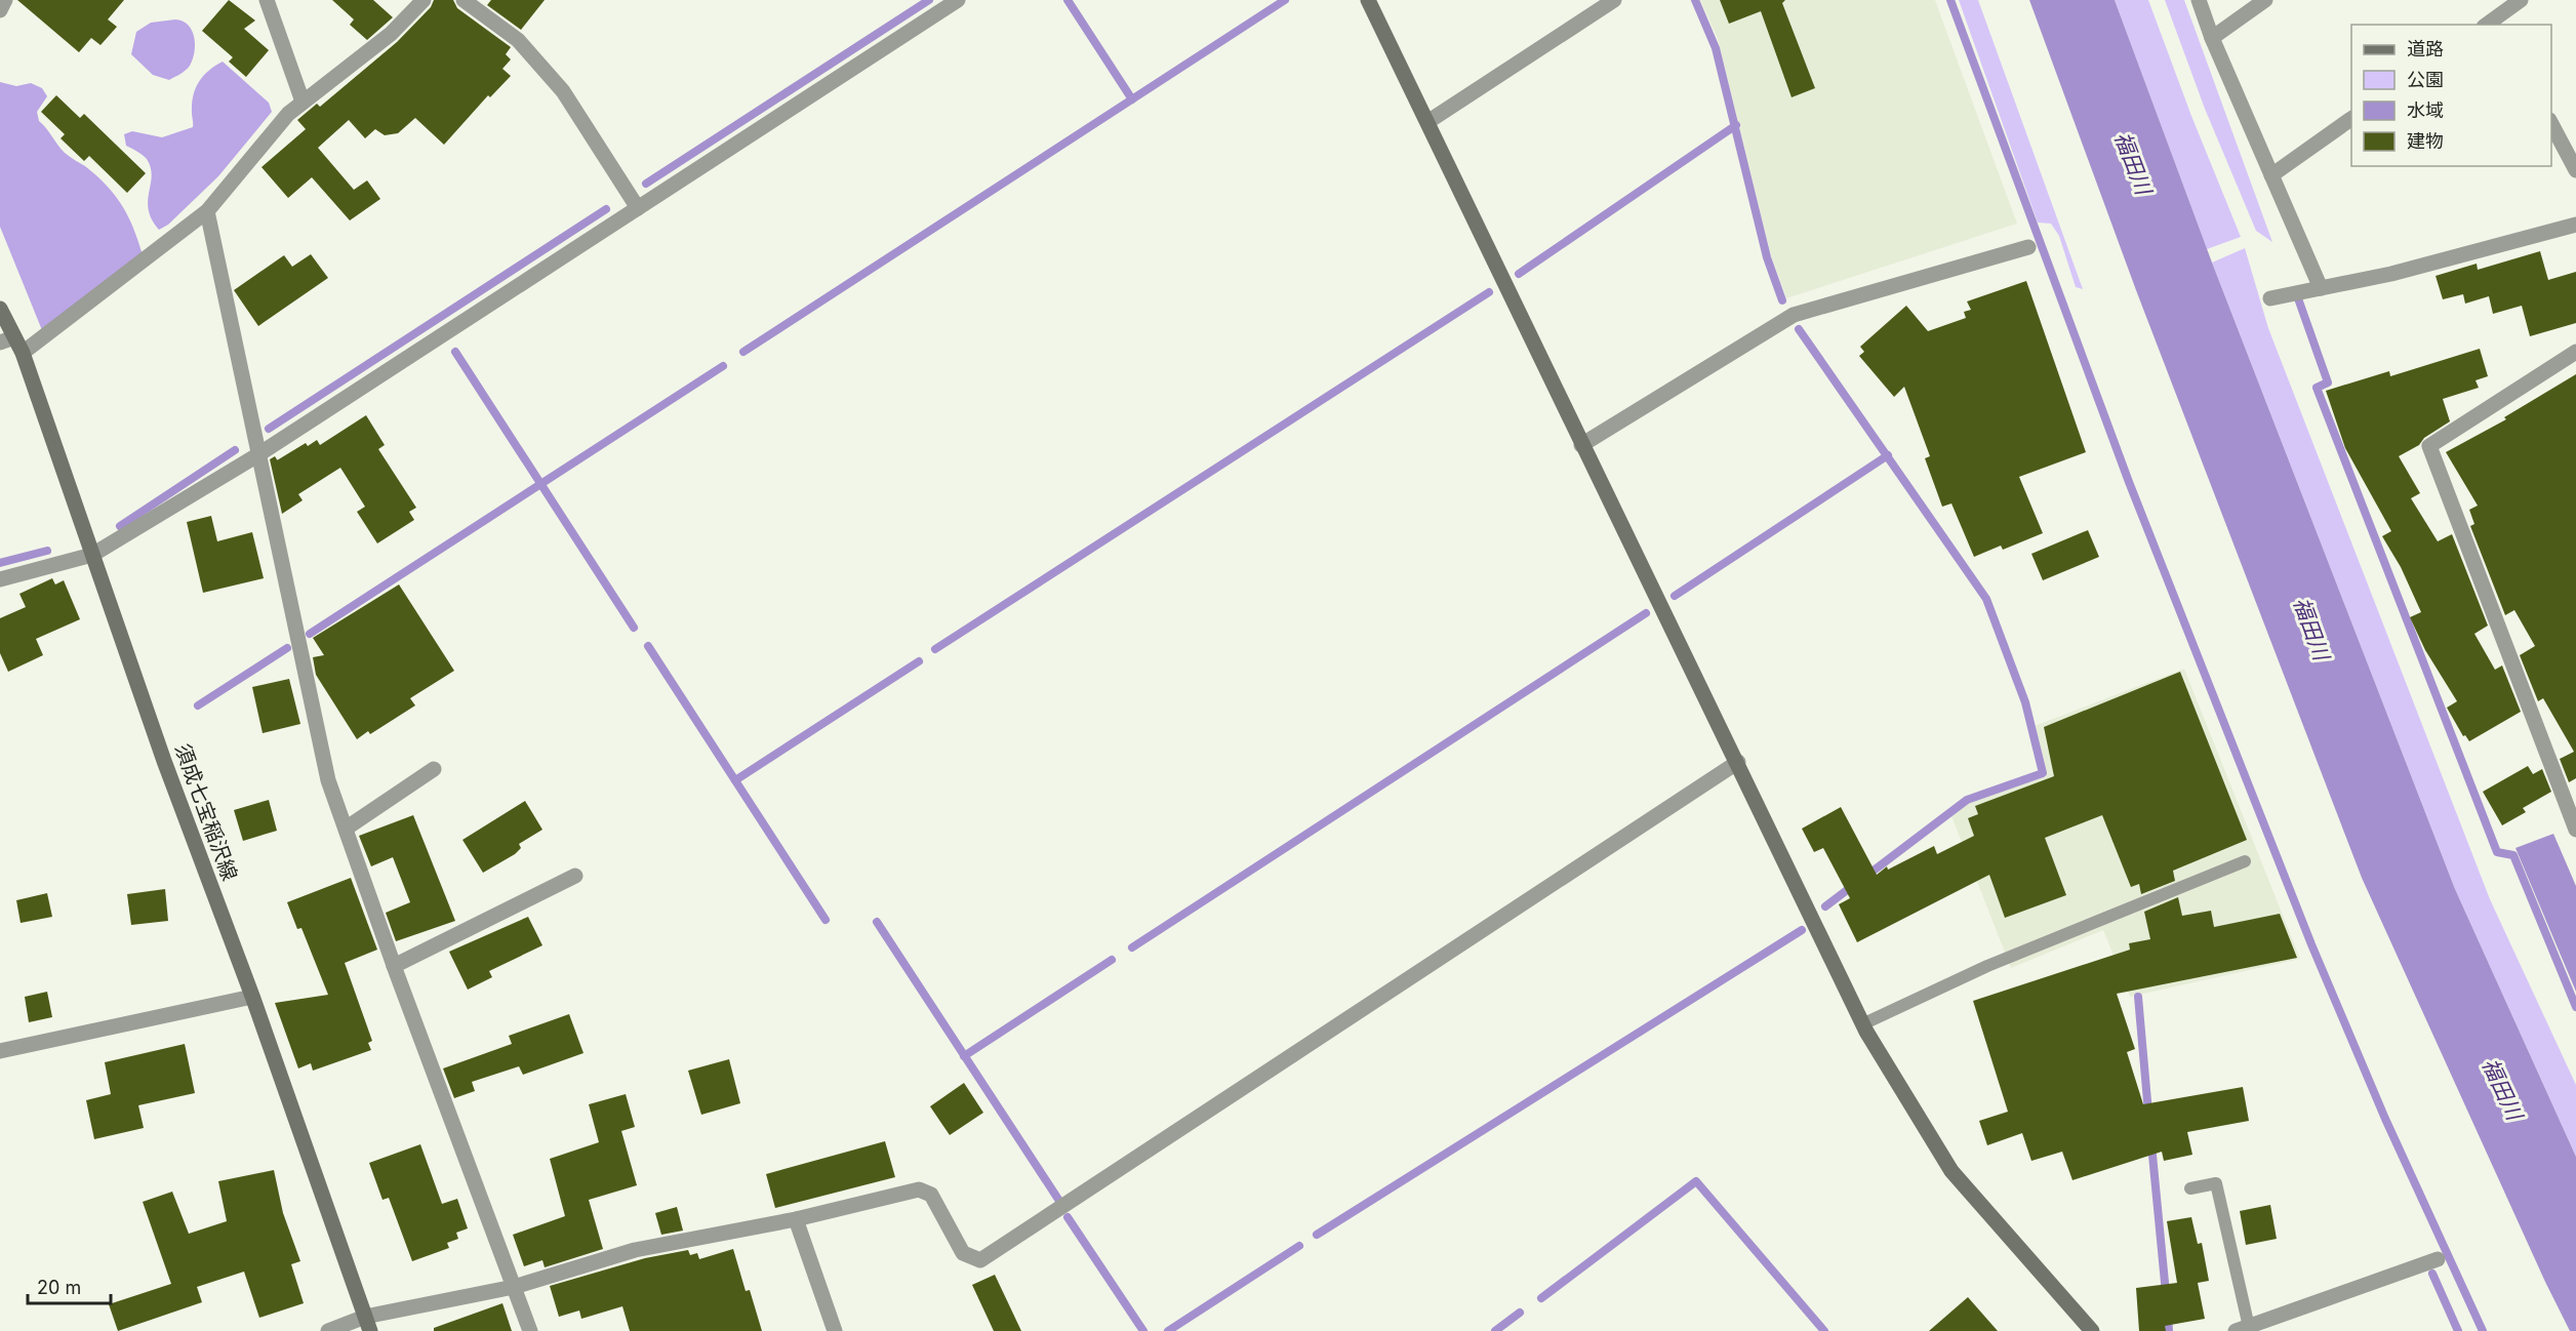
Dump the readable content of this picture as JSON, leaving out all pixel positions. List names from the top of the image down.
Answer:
{
  "streets": {
    "street": ["須成七宝稲沢線"]
  },
  "water": ["福田川"],
  "legend": [
    "道路",
    "公園",
    "水域",
    "建物"
  ],
  "scale_bar": "20 m"
}
